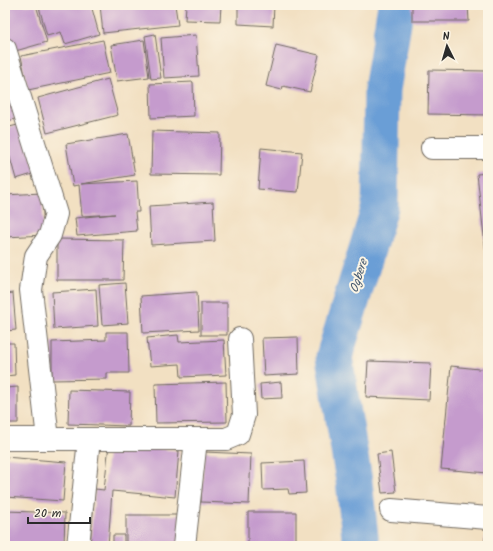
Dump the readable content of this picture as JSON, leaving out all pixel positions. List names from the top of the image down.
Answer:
{
  "water": ["Ogbere"],
  "scale_bar": "20 m",
  "north": "top"
}
